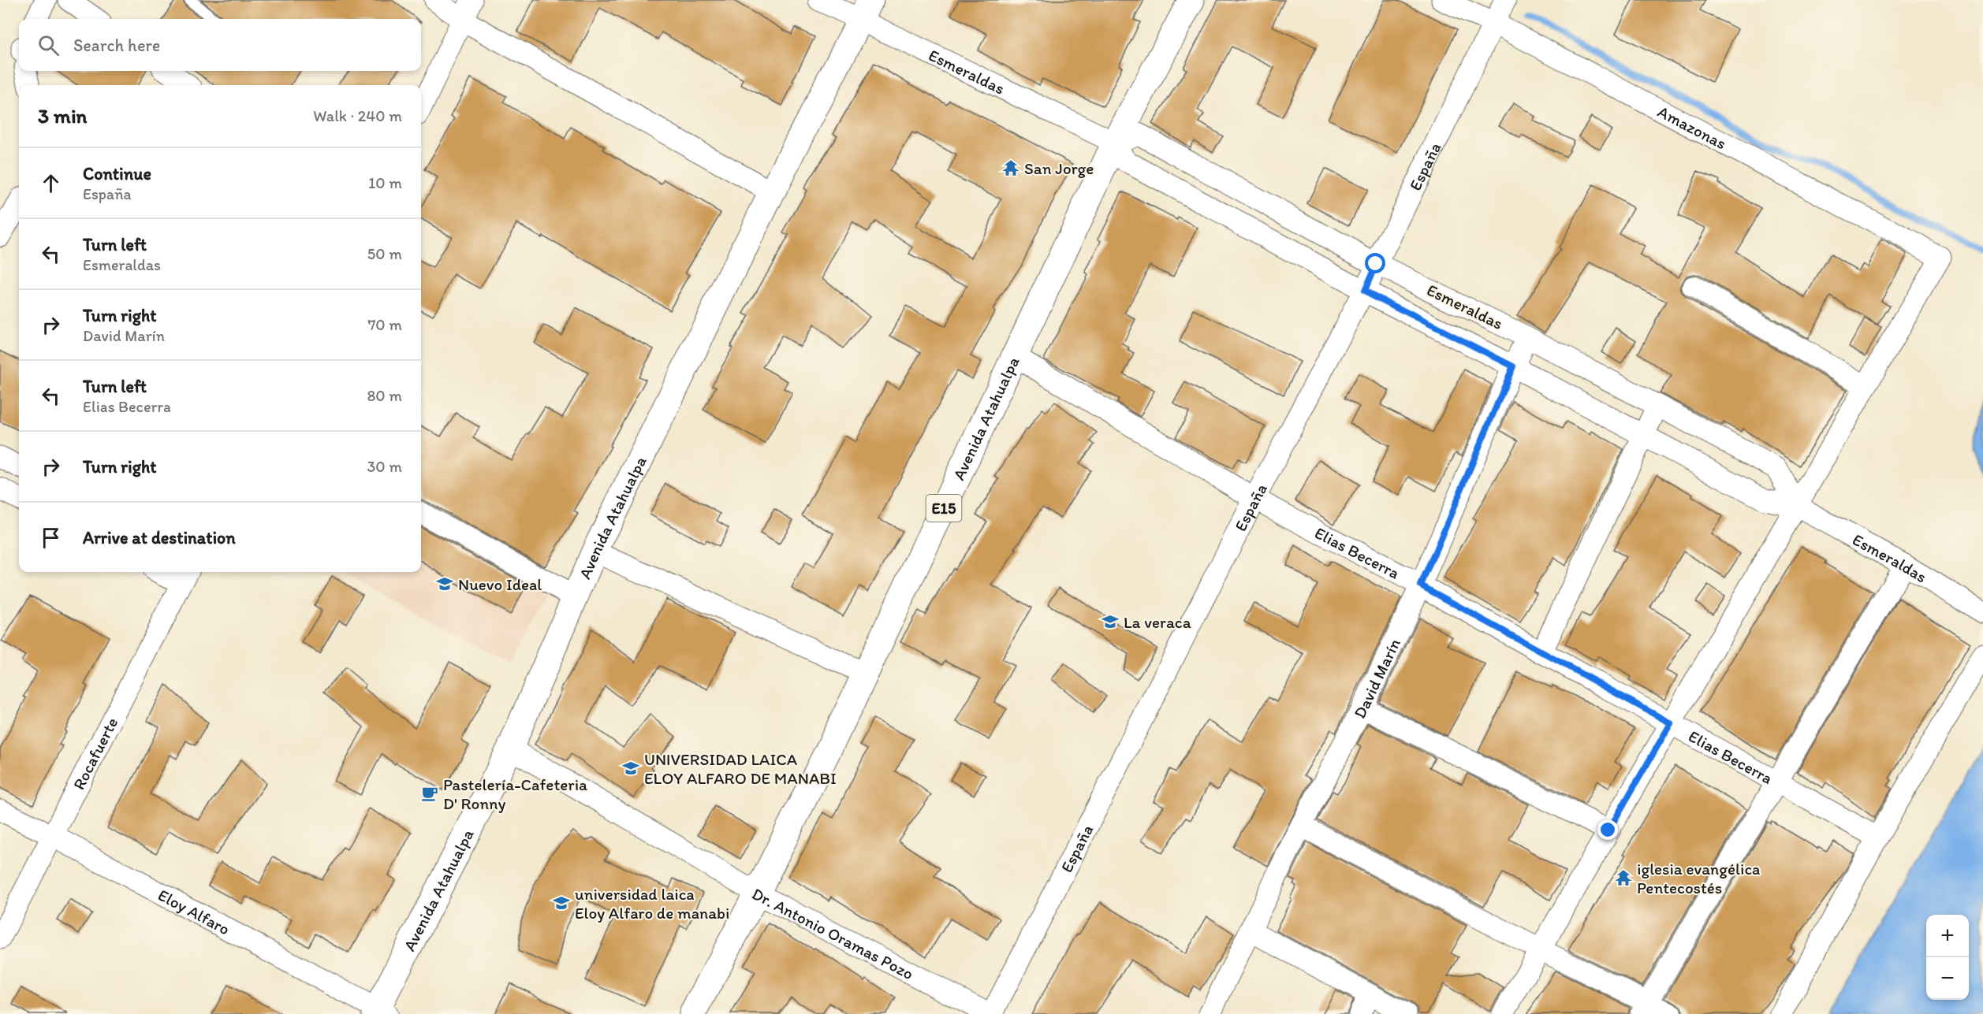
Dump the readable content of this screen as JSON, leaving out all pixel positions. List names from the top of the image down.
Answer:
{
  "streets": {
    "highway": ["Avenida Atahualpa", "E15"],
    "street": [
      "Esmeraldas",
      "Amazonas",
      "España",
      "Elias Becerra",
      "David Marín",
      "Rocafuerte",
      "Eloy Alfaro",
      "Dr. Antonio Oramas Pozo"
    ]
  },
  "crossings": [
    ["Esmeraldas", "España"],
    ["Esmeraldas", "Avenida Atahualpa"],
    ["Esmeraldas", "David Marín"],
    ["Amazonas", "España"],
    ["España", "Elias Becerra"],
    ["España", "Dr. Antonio Oramas Pozo"],
    ["Avenida Atahualpa", "Elias Becerra"],
    ["Avenida Atahualpa", "Eloy Alfaro"],
    ["Avenida Atahualpa", "Dr. Antonio Oramas Pozo"],
    ["Elias Becerra", "David Marín"],
    ["Rocafuerte", "Eloy Alfaro"]
  ],
  "places": {
    "temple": ["San Jorge", "iglesia evangélica Pentecostés"],
    "school or university": [
      "Nuevo Ideal",
      "La veraca",
      "UNIVERSIDAD LAICA ELOY ALFARO DE MANABI",
      "universidad laica Eloy Alfaro de manabi"
    ],
    "cafe": ["Pastelería-Cafeteria D' Ronny"]
  },
  "page": {
    "search": "Search here",
    "heading": ["3 min", "Walk · 240 m"],
    "list": [
      ["Continue", "España", "10 m"],
      ["Turn left", "Esmeraldas", "50 m"],
      ["Turn right", "David Marín", "70 m"],
      ["Turn left", "Elias Becerra", "80 m"],
      ["Turn right", "30 m"],
      "Arrive at destination"
    ],
    "map_buttons": ["+", "−"]
  }
}
